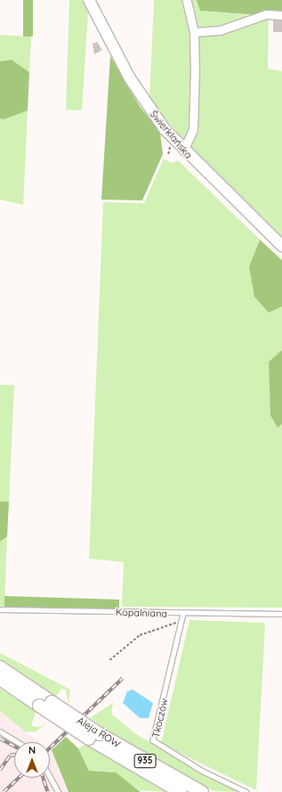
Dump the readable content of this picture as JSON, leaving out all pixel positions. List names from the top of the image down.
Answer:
{
  "streets": {
    "main road": ["Aleja ROW", "935"],
    "street": ["Świerklańska"],
    "lane": ["Kopalniana", "Tkoczów"]
  },
  "crossings": [
    ["Kopalniana", "Tkoczów"]
  ],
  "north": "top"
}
